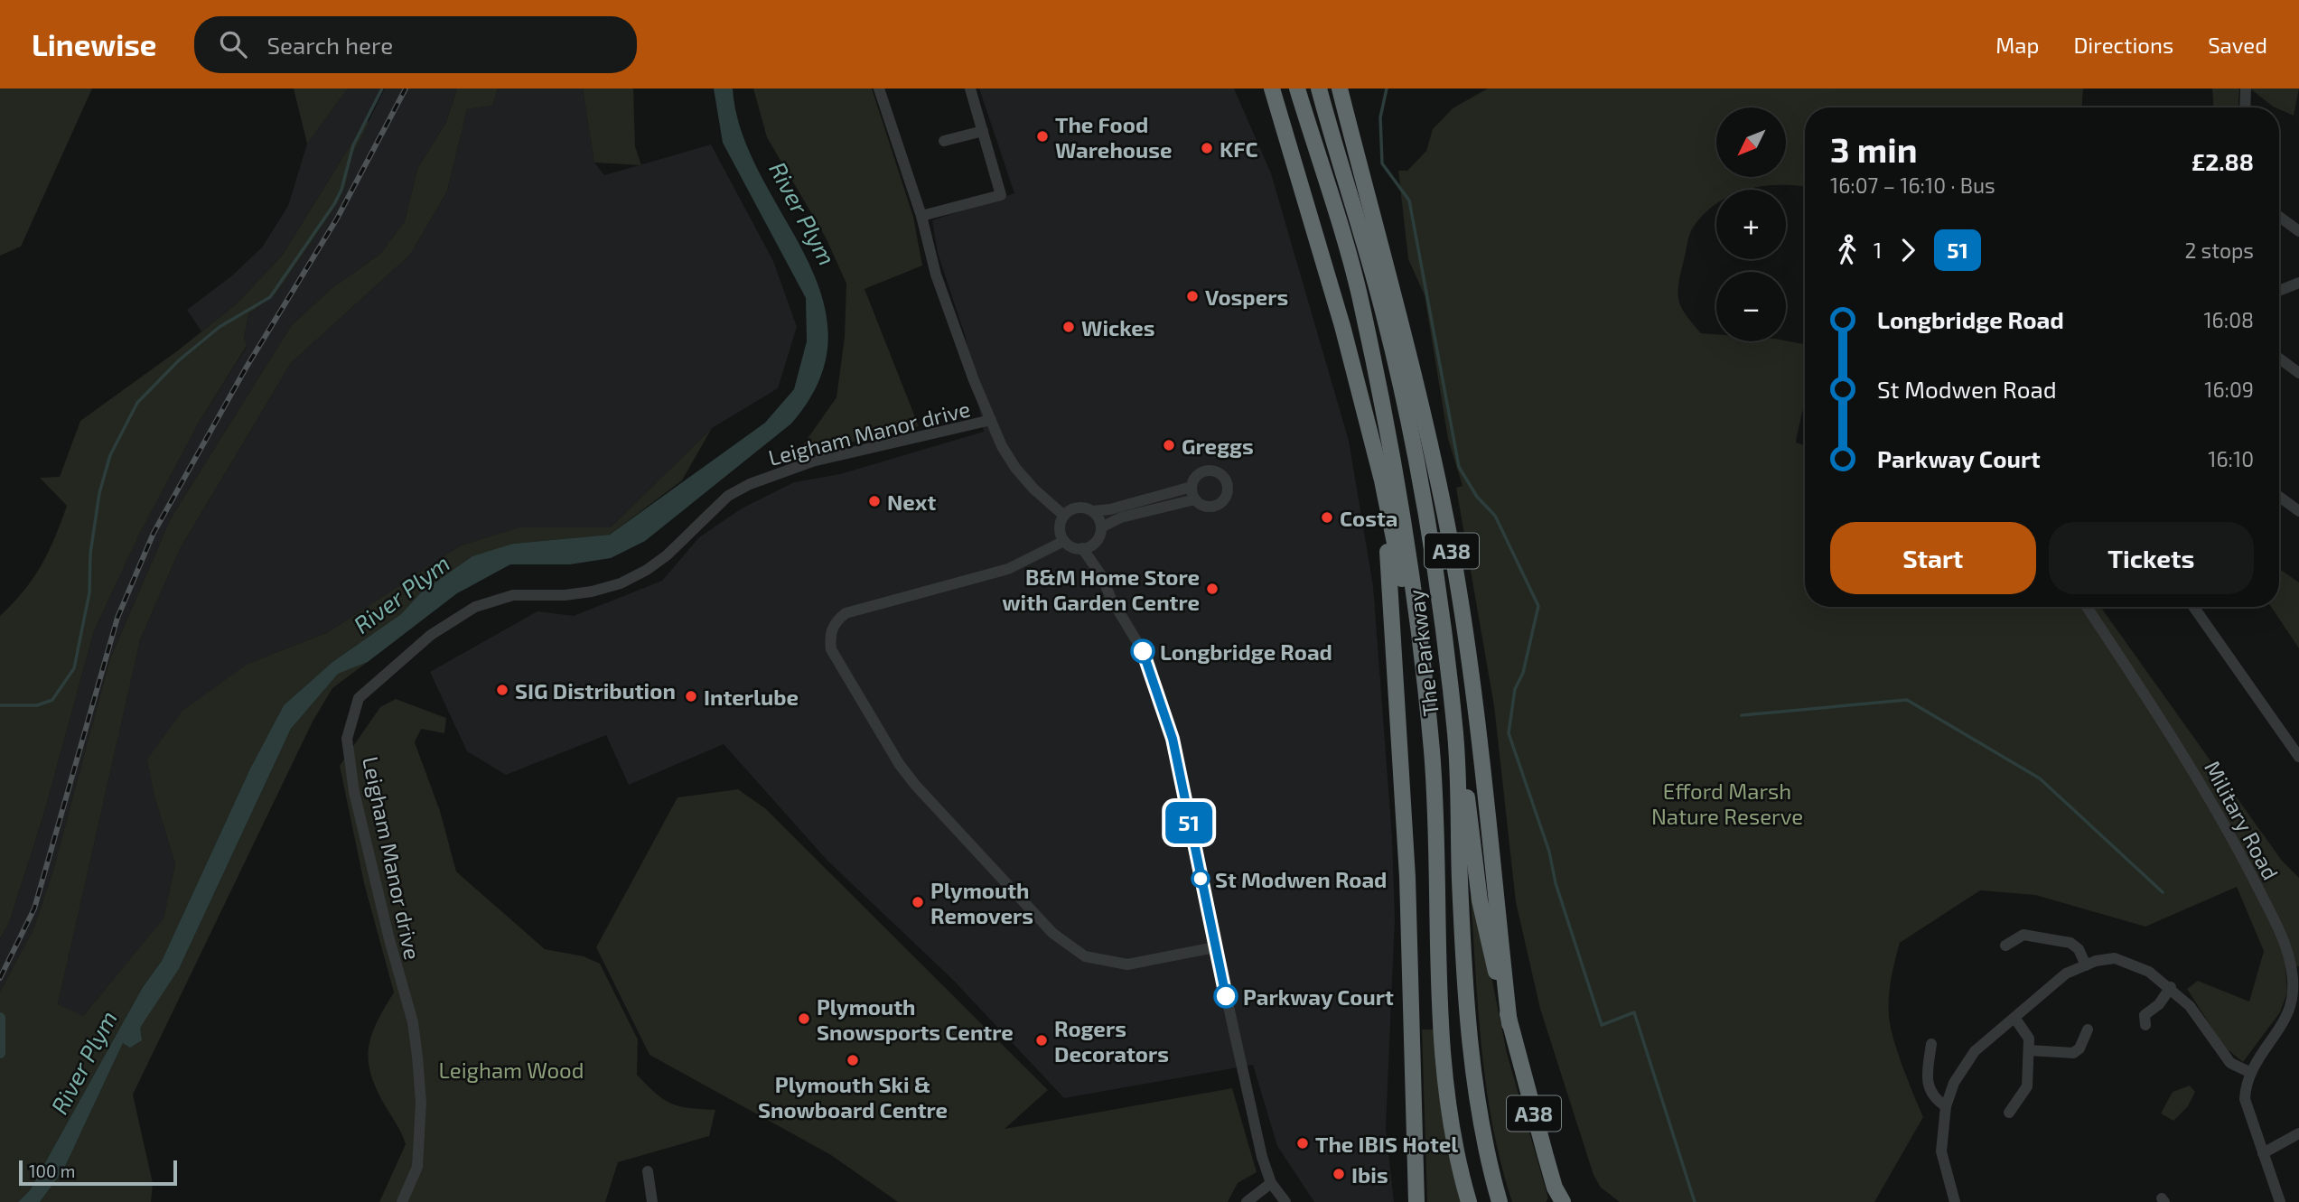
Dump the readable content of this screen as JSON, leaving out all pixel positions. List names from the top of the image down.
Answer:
{
  "streets": {
    "highway": ["A38", "The Parkway"],
    "street": ["Leigham Manor drive", "Military Road"]
  },
  "crossings": [
    ["A38", "The Parkway"]
  ],
  "water": ["River Plym"],
  "parks": ["Efford Marsh Nature Reserve", "Leigham Wood"],
  "places": [
    "The Food Warehouse",
    "KFC",
    "Vospers",
    "Wickes",
    "Greggs",
    "Next",
    "Costa",
    "B&M Home Store with Garden Centre",
    "Longbridge Road",
    "SIG Distribution",
    "Interlube",
    "St Modwen Road",
    "Plymouth Removers",
    "Parkway Court",
    "Plymouth Snowsports Centre",
    "Rogers Decorators",
    "Plymouth Ski & Snowboard Centre",
    "The IBIS Hotel",
    "Ibis"
  ],
  "lines": ["bus line 51"],
  "scale_bar": "100 m",
  "north": "bottom left",
  "page": {
    "header": "Linewise",
    "search": "Search here",
    "nav": ["Map", "Directions", "Saved"],
    "on_map": "51",
    "map_buttons": ["+", "−"],
    "heading": ["3 min", "16:07 – 16:10 · Bus", "£2.88"],
    "legs": ["1", "51", "2 stops"],
    "list": [
      {
        "name": "Longbridge Road",
        "value": "16:08"
      },
      {
        "name": "St Modwen Road",
        "value": "16:09"
      },
      {
        "name": "Parkway Court",
        "value": "16:10"
      }
    ],
    "buttons": ["Start", "Tickets"],
    "scale": "100 m"
  }
}
